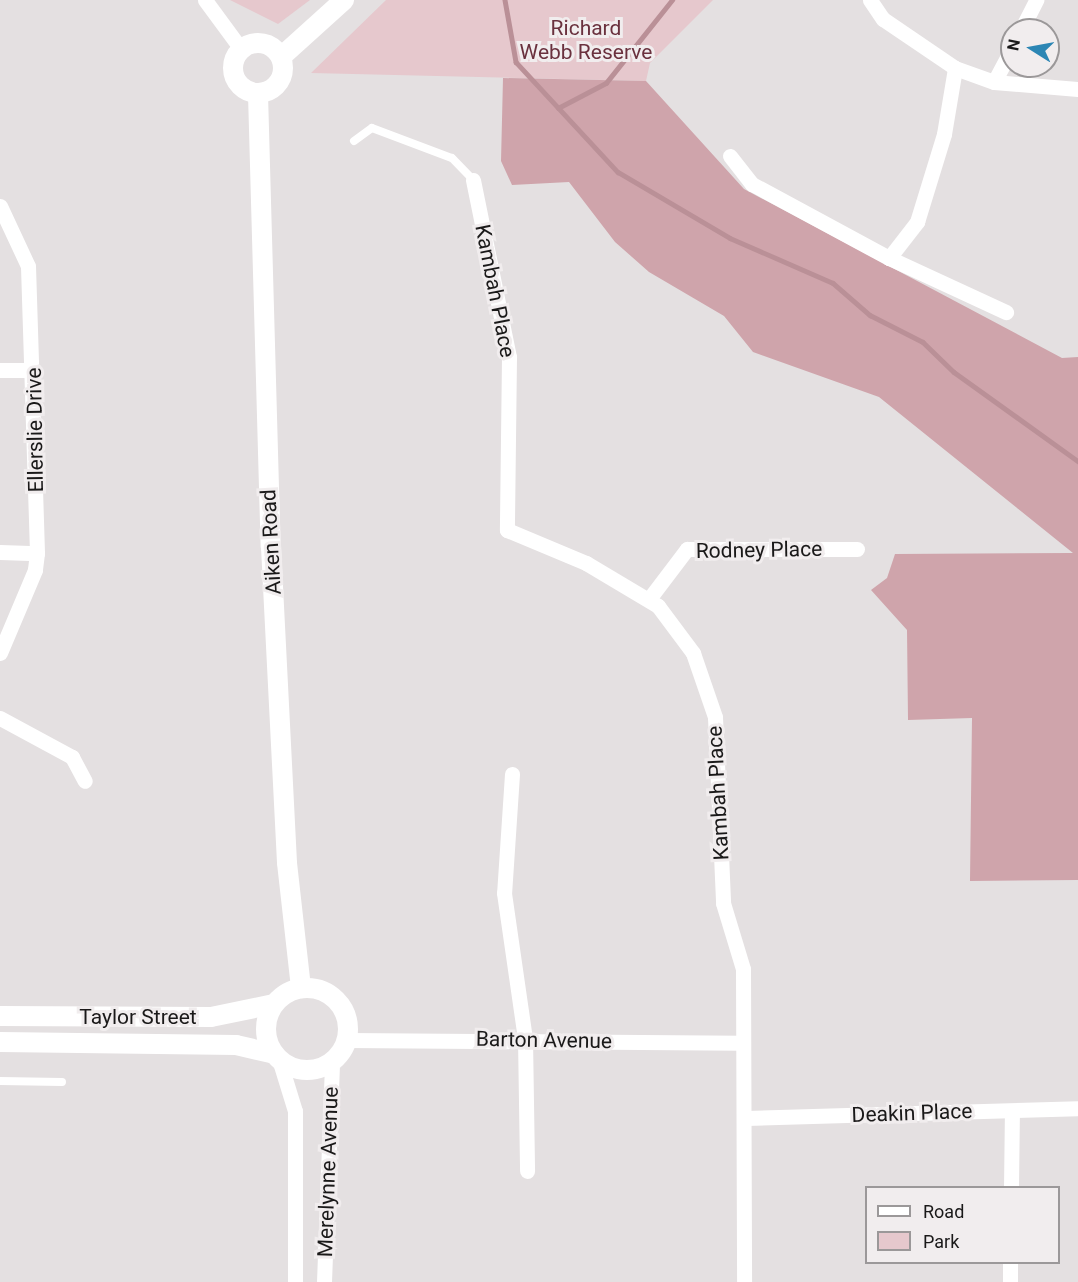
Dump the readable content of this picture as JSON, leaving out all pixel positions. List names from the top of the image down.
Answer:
{
  "streets": {
    "street": [
      "Kambah Place",
      "Ellerslie Drive",
      "Aiken Road",
      "Rodney Place",
      "Taylor Street",
      "Barton Avenue",
      "Deakin Place",
      "Merelynne Avenue"
    ]
  },
  "crossings": [
    ["Kambah Place", "Rodney Place"],
    ["Kambah Place", "Barton Avenue"],
    ["Kambah Place", "Deakin Place"],
    ["Aiken Road", "Taylor Street"],
    ["Aiken Road", "Barton Avenue"],
    ["Aiken Road", "Merelynne Avenue"],
    ["Taylor Street", "Barton Avenue"],
    ["Taylor Street", "Merelynne Avenue"],
    ["Barton Avenue", "Merelynne Avenue"]
  ],
  "parks": ["Richard Webb Reserve"],
  "legend": ["Road", "Park"],
  "north": "left"
}
